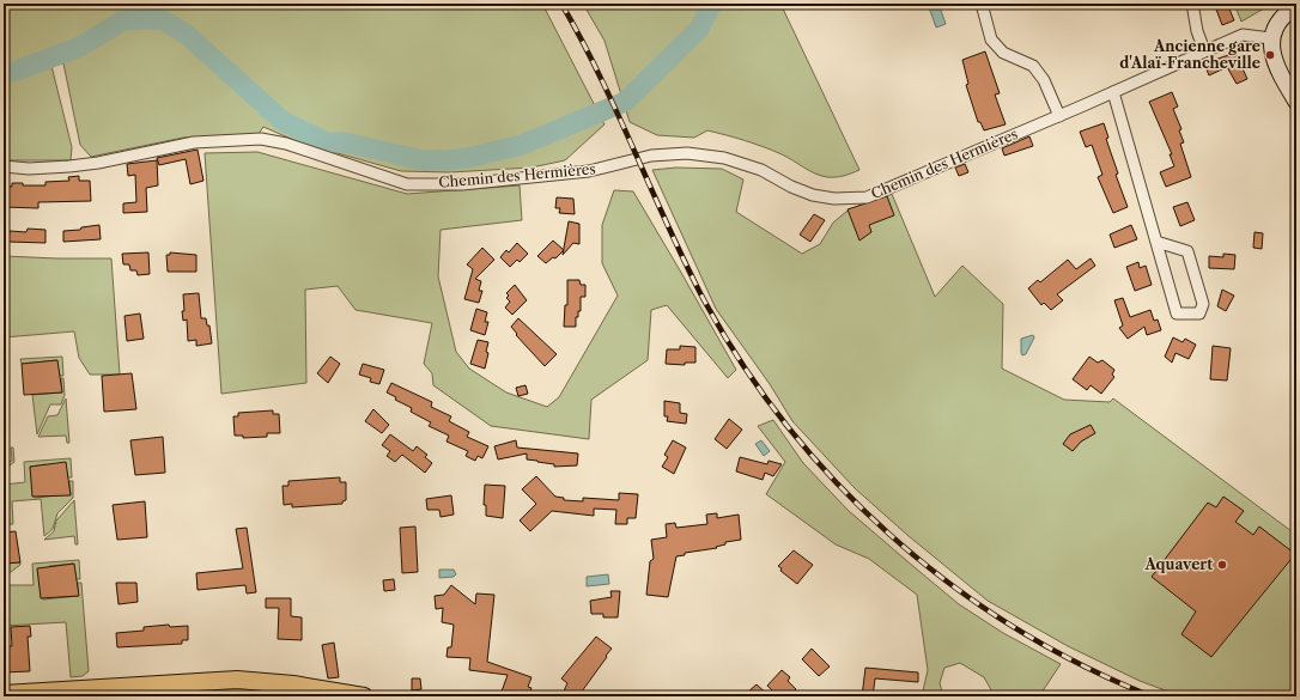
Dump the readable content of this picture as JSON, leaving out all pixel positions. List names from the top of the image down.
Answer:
{
  "streets": {
    "street": ["Chemin des Hermières"]
  },
  "places": ["Ancienne gare d'Alaï-Francheville", "Aquavert"]
}
